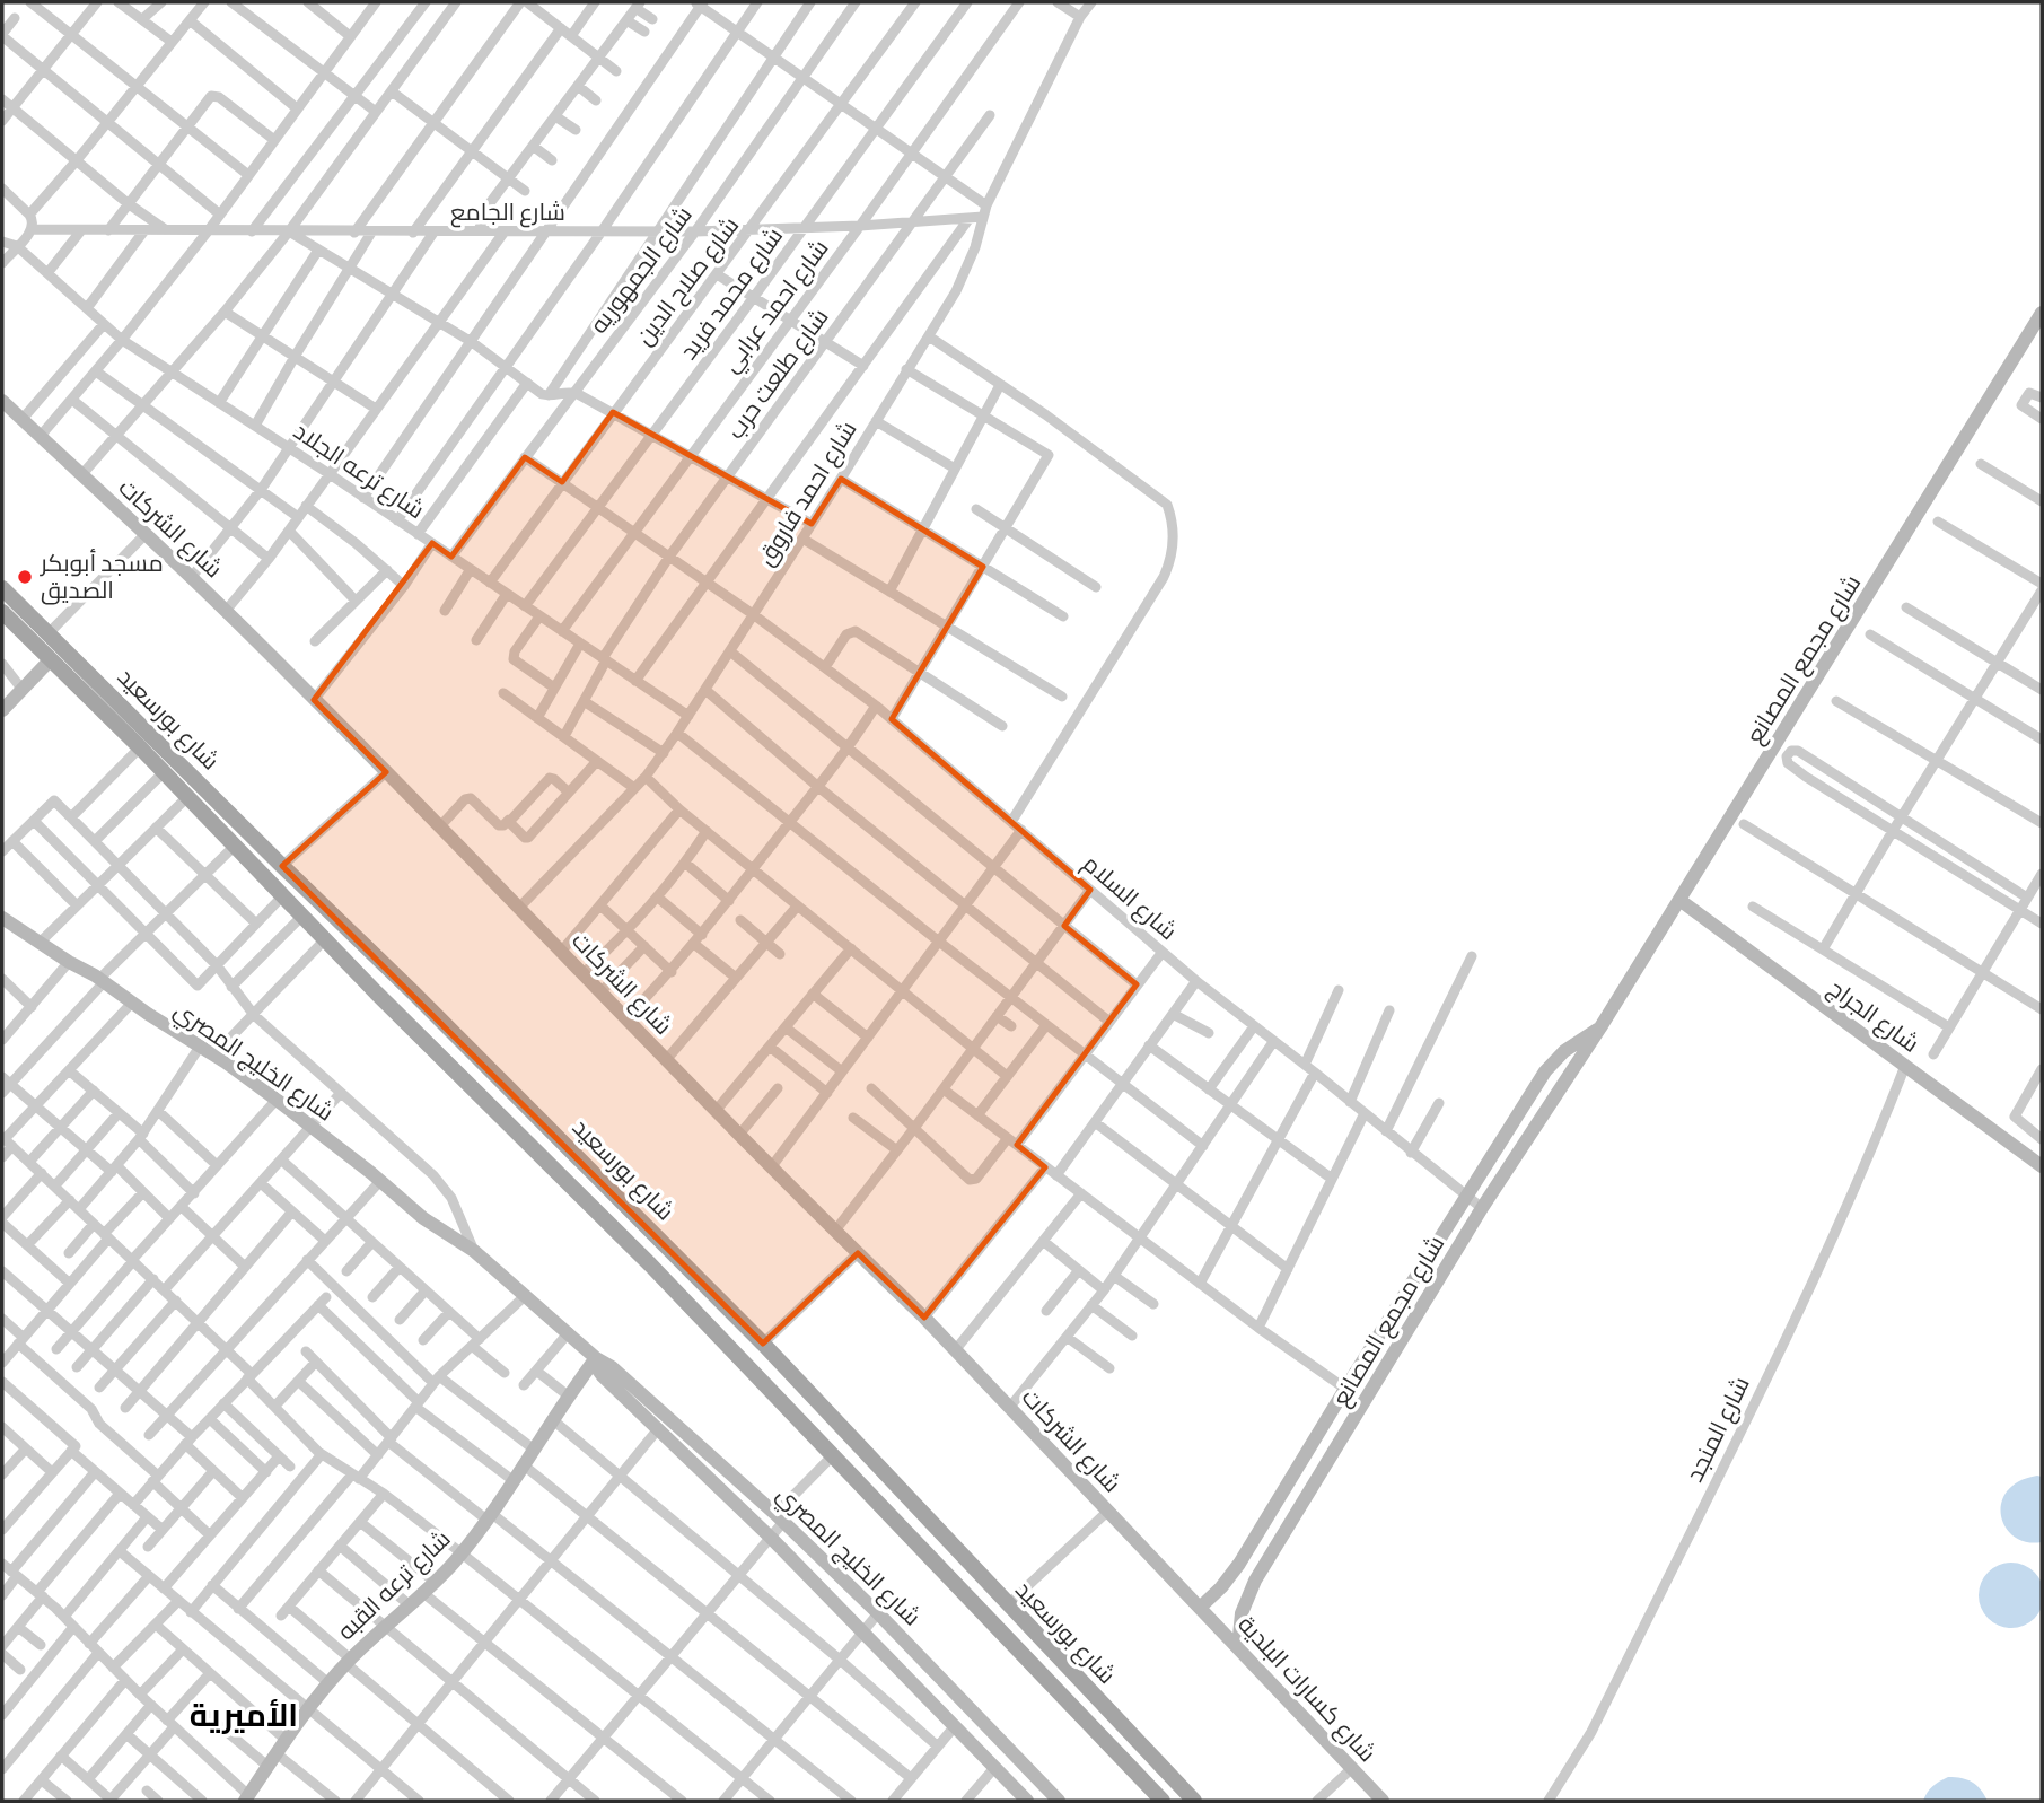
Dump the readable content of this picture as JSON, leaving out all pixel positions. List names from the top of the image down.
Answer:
{
  "streets": {
    "main road": ["شارع بورسعيد"],
    "street": [
      "شارع الجامع",
      "شارع الجمهوريه",
      "شارع صلاح الدين",
      "شارع محمد فريد",
      "شارع احمد عرابي",
      "شارع طلعت حرب",
      "شارع ترعه الجلاد",
      "شارع احمد فاروق",
      "شارع الشركات",
      "شارع مجمع المصانع",
      "شارع السلام",
      "شارع الجراج",
      "شارع الخليج المصري",
      "شارع المنجد",
      "شارع ترعه القبه",
      "شارع كسارات البلدية"
    ]
  },
  "crossings": [
    ["شارع الجامع", "شارع الجمهوريه"],
    ["شارع الجامع", "شارع صلاح الدين"],
    ["شارع الجامع", "شارع محمد فريد"],
    ["شارع الجامع", "شارع احمد عرابي"],
    ["شارع الجامع", "شارع طلعت حرب"],
    ["شارع الجامع", "شارع احمد فاروق"],
    ["شارع الجمهوريه", "شارع ترعه الجلاد"],
    ["شارع الجمهوريه", "شارع السلام"],
    ["شارع صلاح الدين", "شارع ترعه الجلاد"],
    ["شارع صلاح الدين", "شارع السلام"],
    ["شارع محمد فريد", "شارع ترعه الجلاد"],
    ["شارع محمد فريد", "شارع السلام"],
    ["شارع احمد عرابي", "شارع ترعه الجلاد"],
    ["شارع احمد عرابي", "شارع السلام"],
    ["شارع طلعت حرب", "شارع ترعه الجلاد"],
    ["شارع طلعت حرب", "شارع السلام"],
    ["شارع ترعه الجلاد", "شارع احمد فاروق"],
    ["شارع احمد فاروق", "شارع الشركات"],
    ["شارع احمد فاروق", "شارع السلام"],
    ["شارع الشركات", "شارع مجمع المصانع"],
    ["شارع الشركات", "شارع كسارات البلدية"],
    ["شارع مجمع المصانع", "شارع السلام"],
    ["شارع مجمع المصانع", "شارع الجراج"],
    ["شارع مجمع المصانع", "شارع كسارات البلدية"],
    ["شارع الجراج", "شارع المنجد"],
    ["شارع الخليج المصري", "شارع ترعه القبه"]
  ],
  "districts": ["الأميرية"],
  "places": ["مسجد أبوبكر الصديق"]
}
